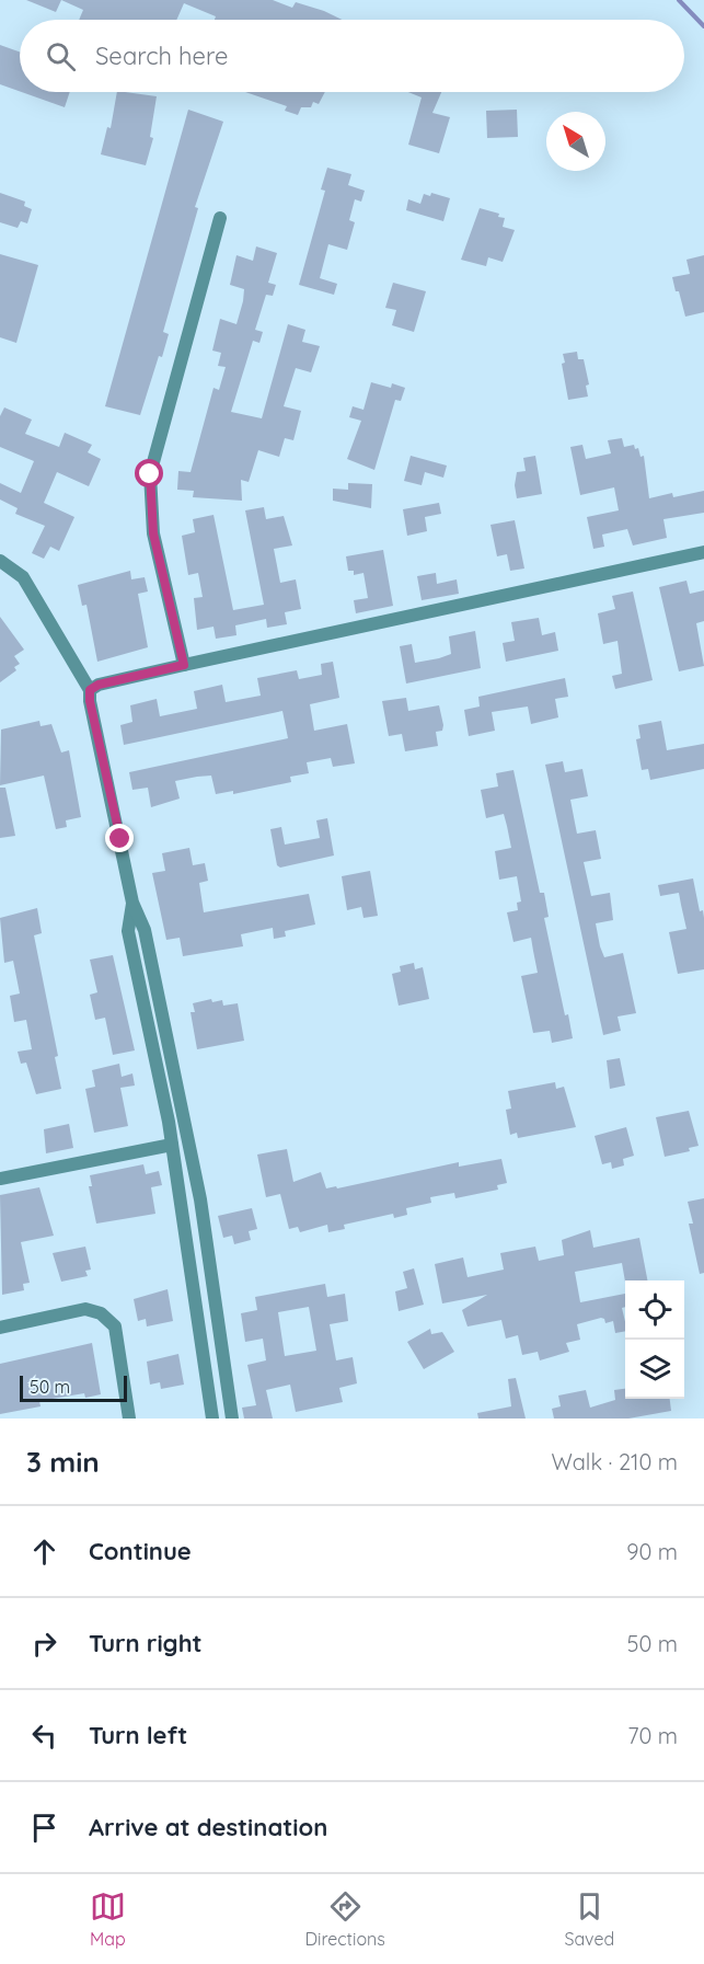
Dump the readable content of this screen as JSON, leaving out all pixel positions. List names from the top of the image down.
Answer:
{
  "scale_bar": "50 m",
  "north": "top left",
  "page": {
    "search": "Search here",
    "scale": "50 m",
    "heading": ["3 min", "Walk · 210 m"],
    "list": [
      ["Continue", "90 m"],
      ["Turn right", "50 m"],
      ["Turn left", "70 m"],
      "Arrive at destination"
    ],
    "nav": ["Map", "Directions", "Saved"]
  }
}
